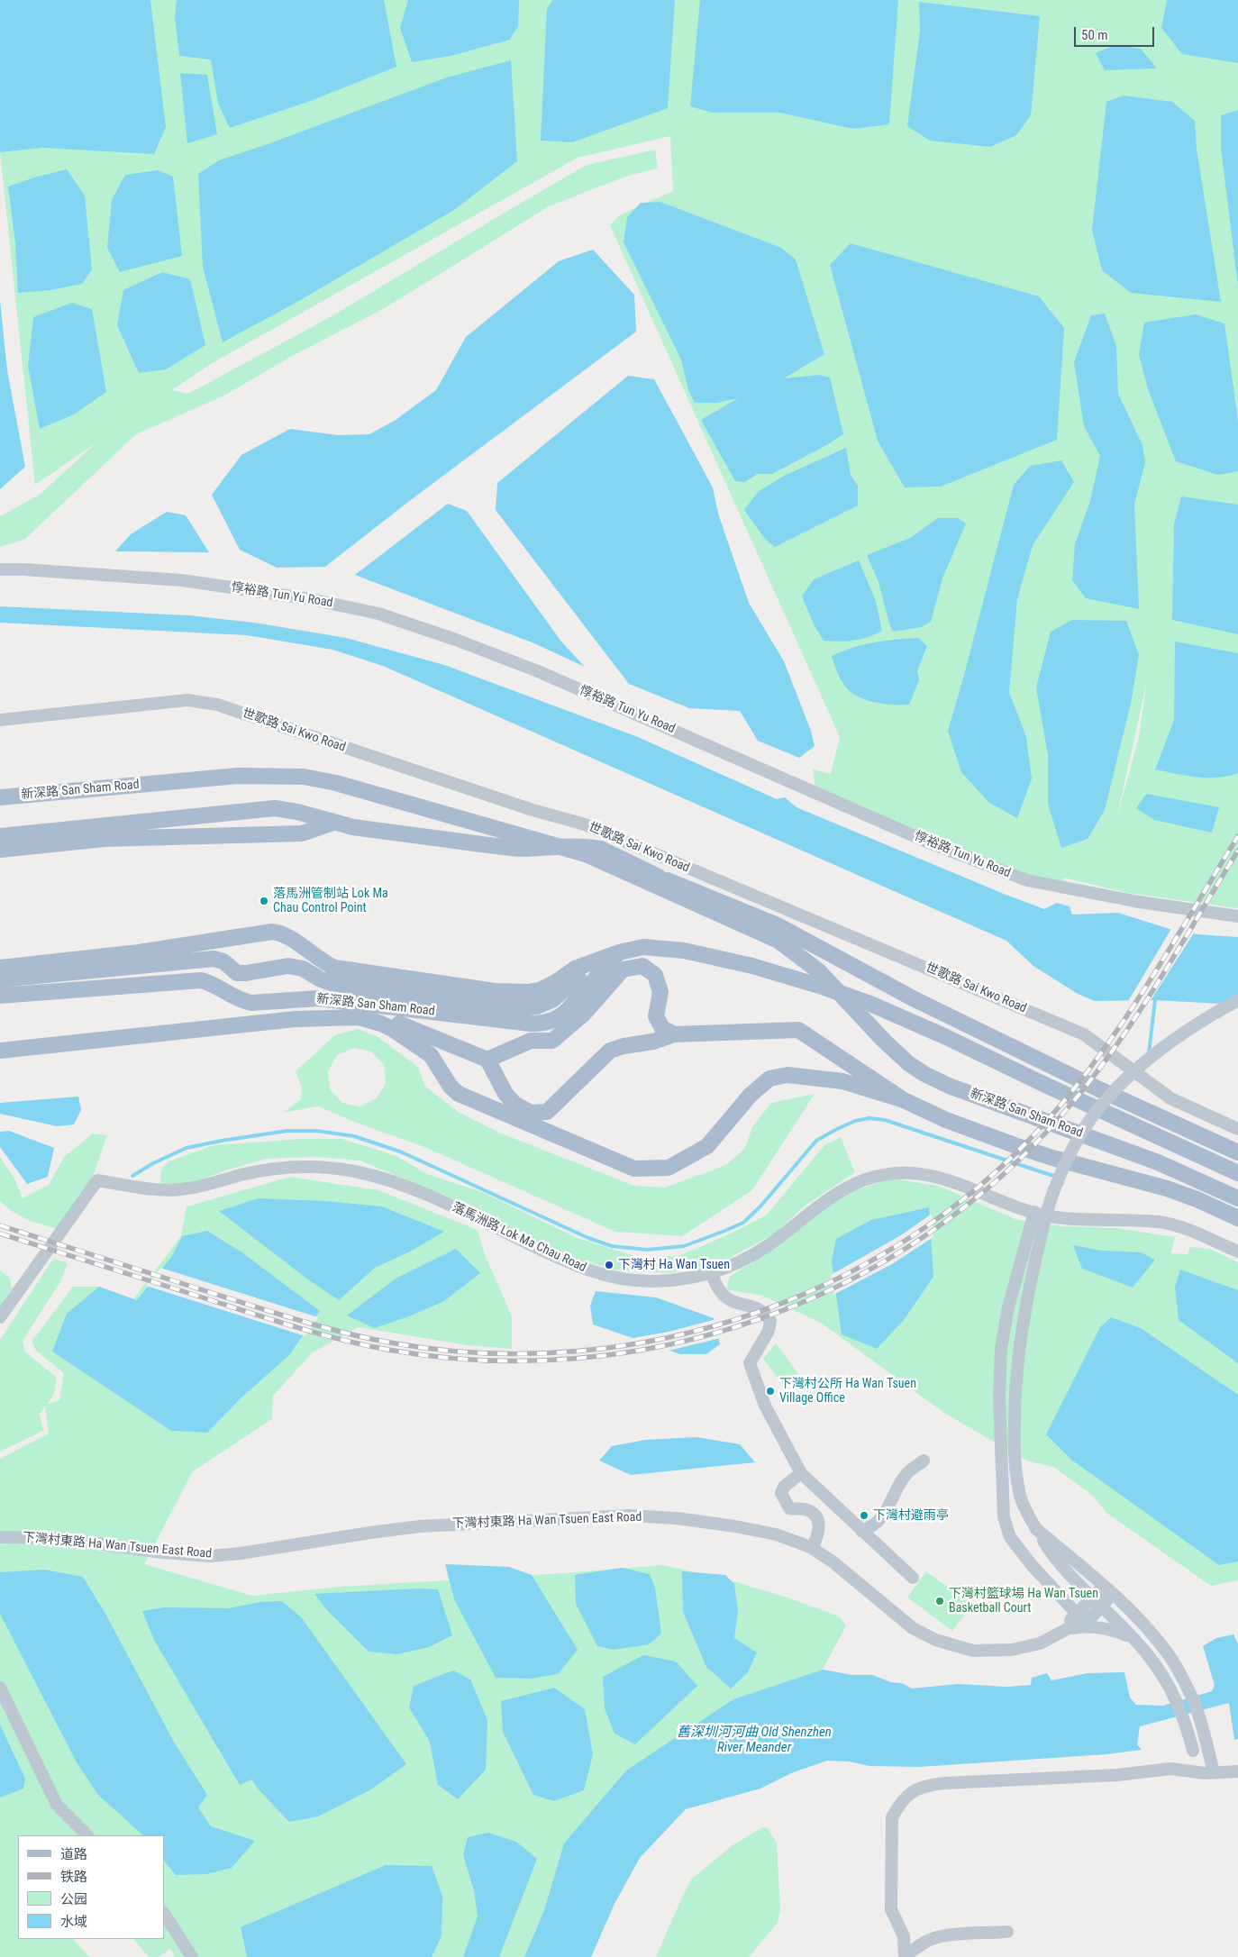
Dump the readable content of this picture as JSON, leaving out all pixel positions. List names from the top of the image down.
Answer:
{
  "streets": {
    "main road": ["新深路 San Sham Road"],
    "street": [
      "惇裕路 Tun Yu Road",
      "世歌路 Sai Kwo Road",
      "落馬洲路 Lok Ma Chau Road",
      "下灣村東路 Ha Wan Tsuen East Road"
    ]
  },
  "water": ["舊深圳河河曲 Old Shenzhen River Meander"],
  "places": [
    "落馬洲管制站 Lok Ma Chau Control Point",
    "下灣村 Ha Wan Tsuen",
    "下灣村公所 Ha Wan Tsuen Village Office",
    "下灣村避雨亭",
    "下灣村籃球場 Ha Wan Tsuen Basketball Court"
  ],
  "legend": [
    "道路",
    "铁路",
    "公园",
    "水域"
  ],
  "scale_bar": "50 m"
}
